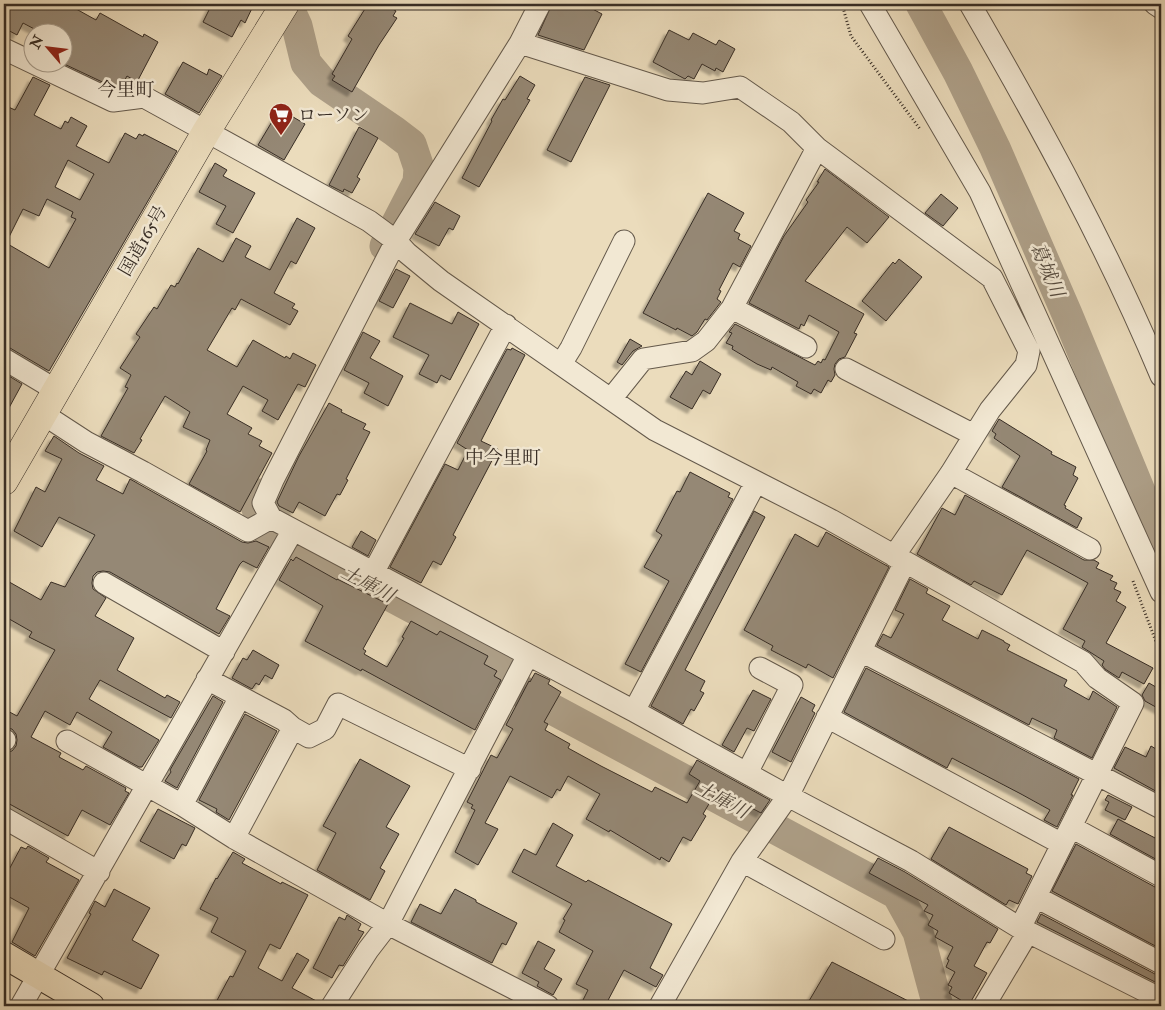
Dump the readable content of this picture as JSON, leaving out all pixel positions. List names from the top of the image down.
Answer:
{
  "streets": {
    "highway": ["国道165号"]
  },
  "districts": ["今里町", "中今里町"],
  "water": ["葛城川", "土庫川"],
  "places": {
    "supermarket": ["ローソン"]
  },
  "north": "top left"
}
